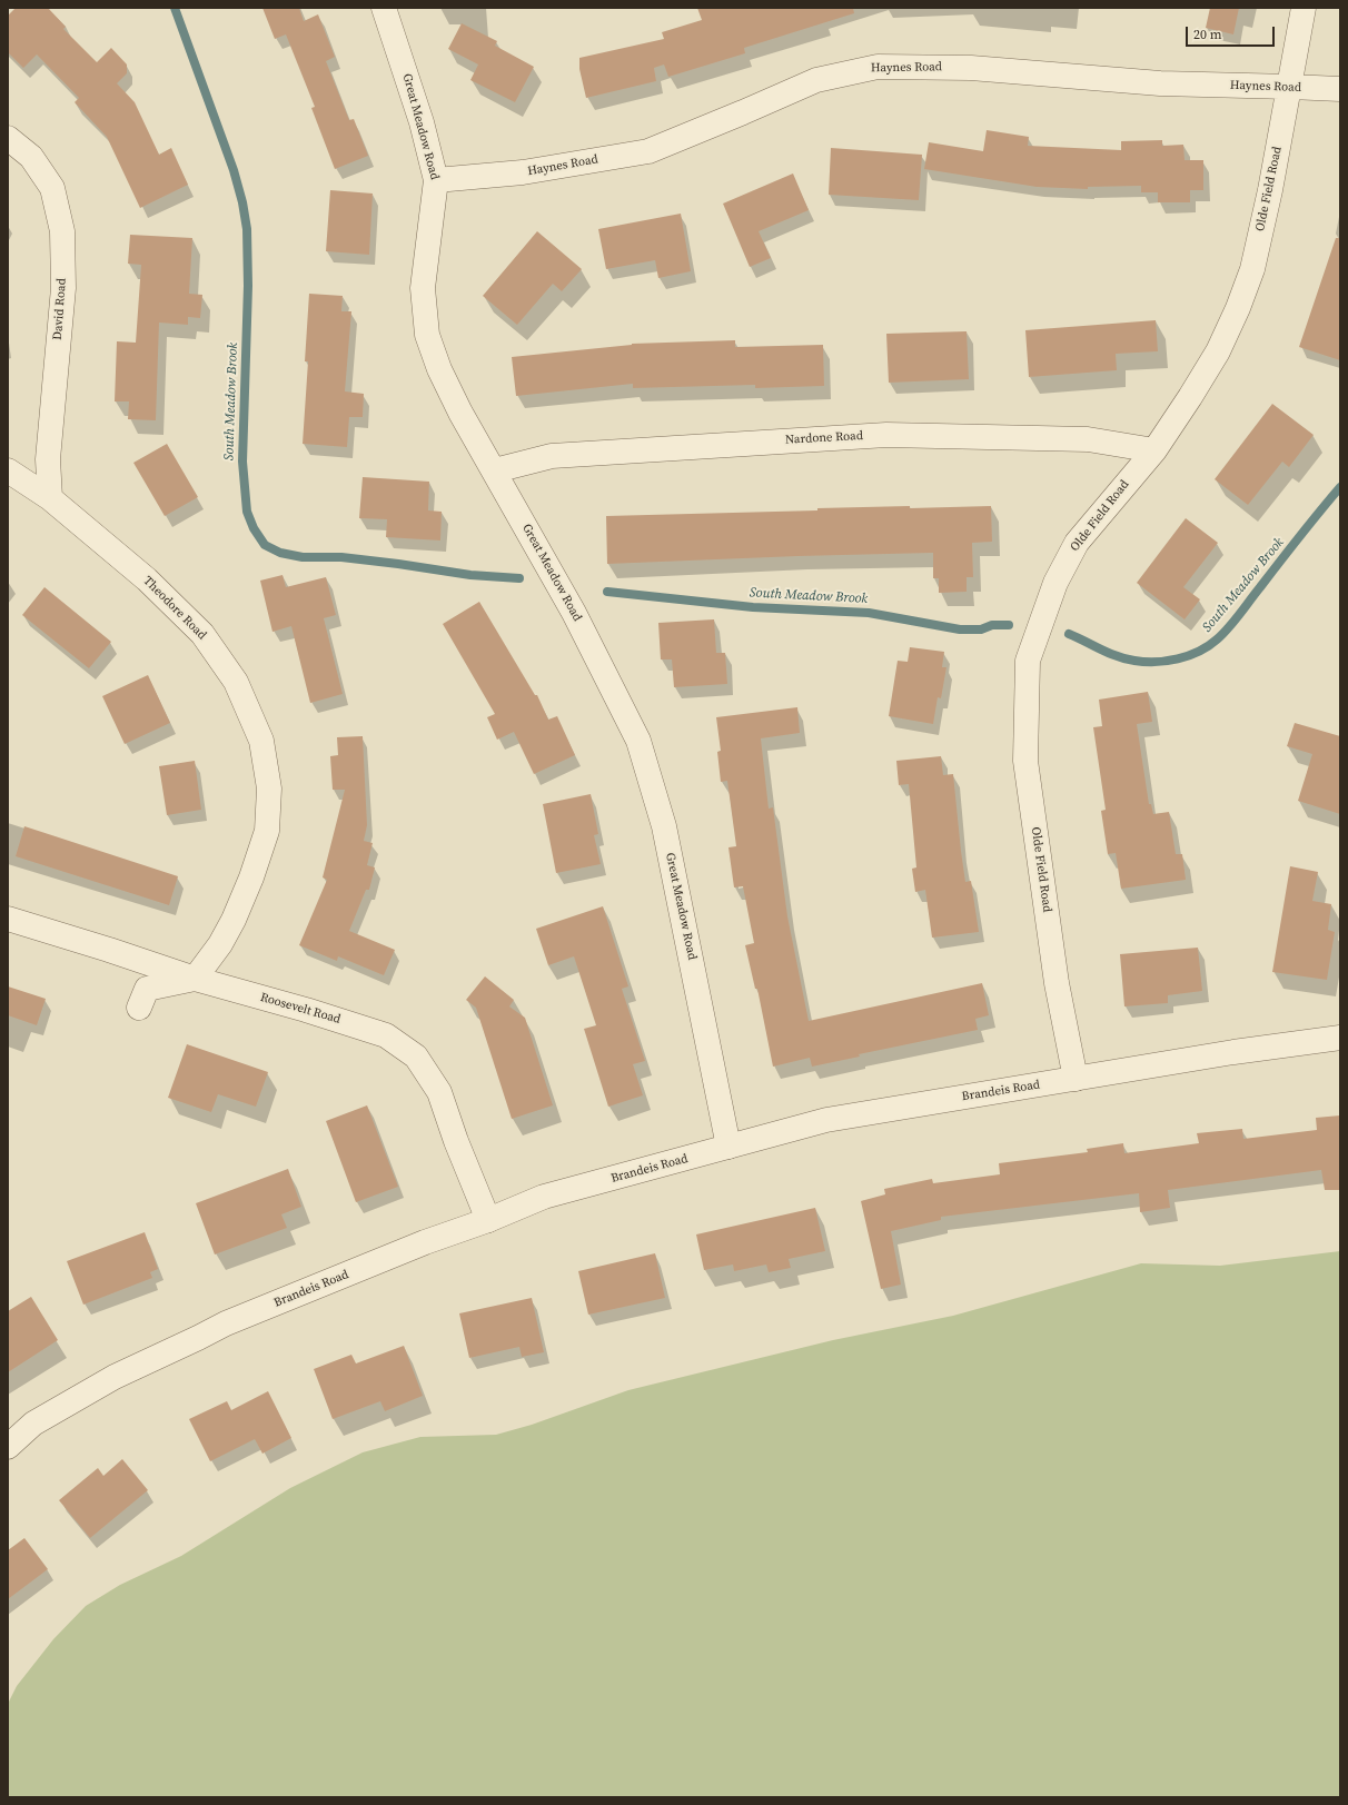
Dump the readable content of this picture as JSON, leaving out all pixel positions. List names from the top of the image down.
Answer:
{
  "streets": {
    "street": [
      "Haynes Road",
      "Great Meadow Road",
      "Olde Field Road",
      "David Road",
      "Nardone Road",
      "Theodore Road",
      "Roosevelt Road",
      "Brandeis Road"
    ]
  },
  "crossings": [
    ["Haynes Road", "Great Meadow Road"],
    ["Haynes Road", "Olde Field Road"],
    ["Great Meadow Road", "Nardone Road"],
    ["Great Meadow Road", "Brandeis Road"],
    ["Olde Field Road", "Nardone Road"],
    ["Olde Field Road", "Brandeis Road"],
    ["David Road", "Theodore Road"],
    ["Theodore Road", "Roosevelt Road"],
    ["Roosevelt Road", "Brandeis Road"]
  ],
  "water": ["South Meadow Brook"],
  "scale_bar": "20 m"
}
